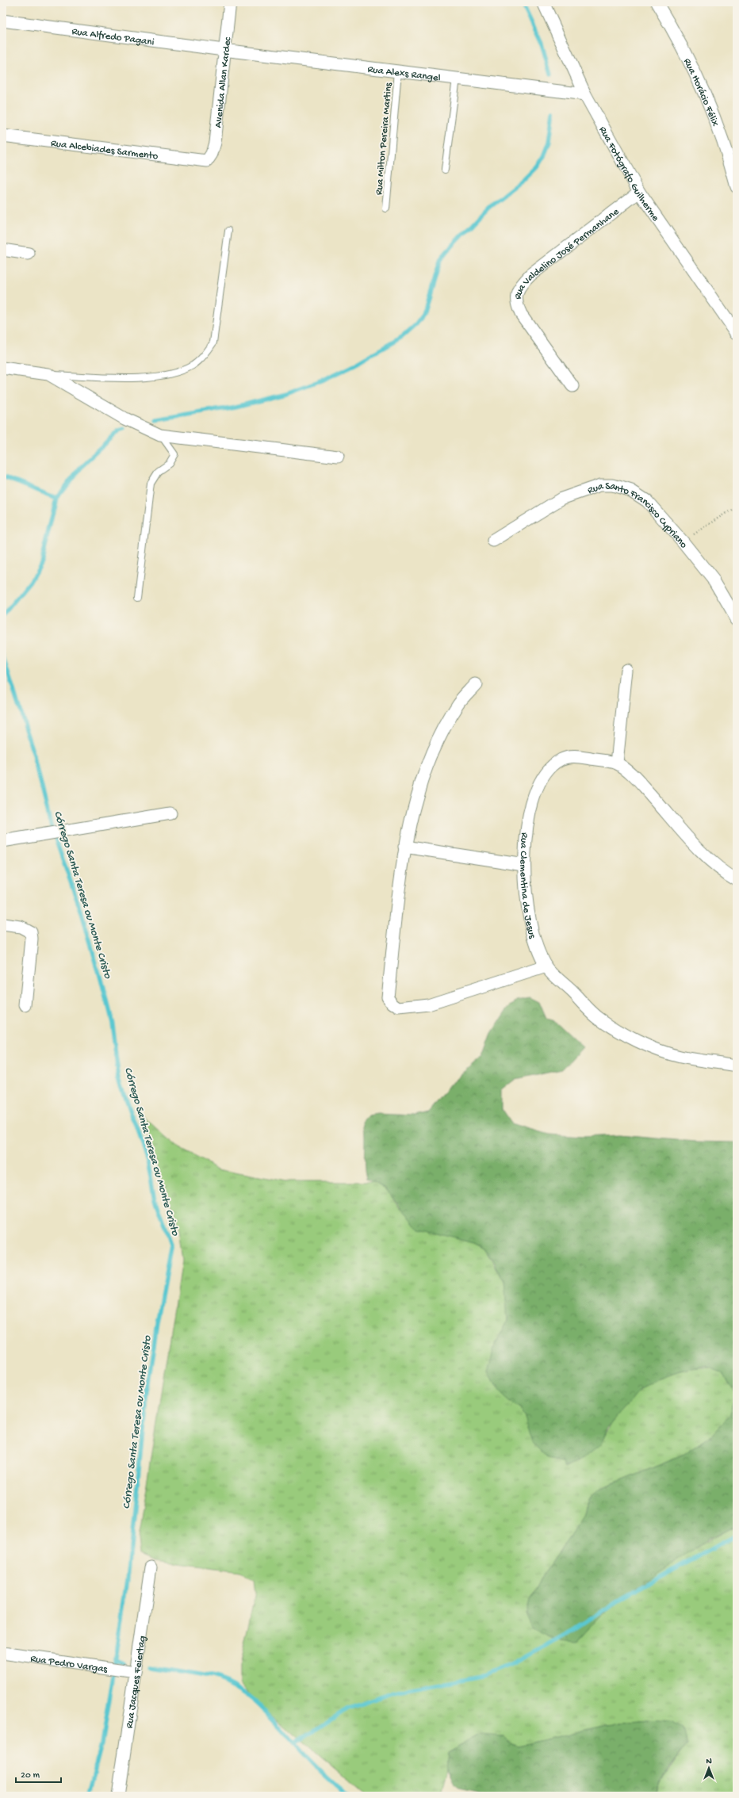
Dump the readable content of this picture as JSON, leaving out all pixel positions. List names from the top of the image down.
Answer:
{
  "streets": {
    "street": [
      "Rua Alfredo Pagani",
      "Rua Alexs Rangel",
      "Avenida Allan Kardec",
      "Rua Horácio Félix",
      "Rua Alcebiades Sarmento",
      "Rua Fotógrafo Guilherme",
      "Rua Valdelino José Permanhane",
      "Rua Santo Francisco Cypriano",
      "Rua Clementina de Jesus",
      "Rua Pedro Vargas",
      "Rua Jacques Feiertag"
    ],
    "lane": ["Rua Milton Pereira Martins"]
  },
  "crossings": [
    ["Rua Alfredo Pagani", "Rua Alexs Rangel"],
    ["Rua Alfredo Pagani", "Avenida Allan Kardec"],
    ["Rua Alexs Rangel", "Avenida Allan Kardec"],
    ["Rua Alexs Rangel", "Rua Milton Pereira Martins"],
    ["Rua Alexs Rangel", "Rua Fotógrafo Guilherme"],
    ["Avenida Allan Kardec", "Rua Alcebiades Sarmento"],
    ["Rua Fotógrafo Guilherme", "Rua Valdelino José Permanhane"],
    ["Rua Pedro Vargas", "Rua Jacques Feiertag"]
  ],
  "water": ["Córrego Santa Teresa ou Monte Cristo"],
  "scale_bar": "20 m",
  "north": "top"
}
